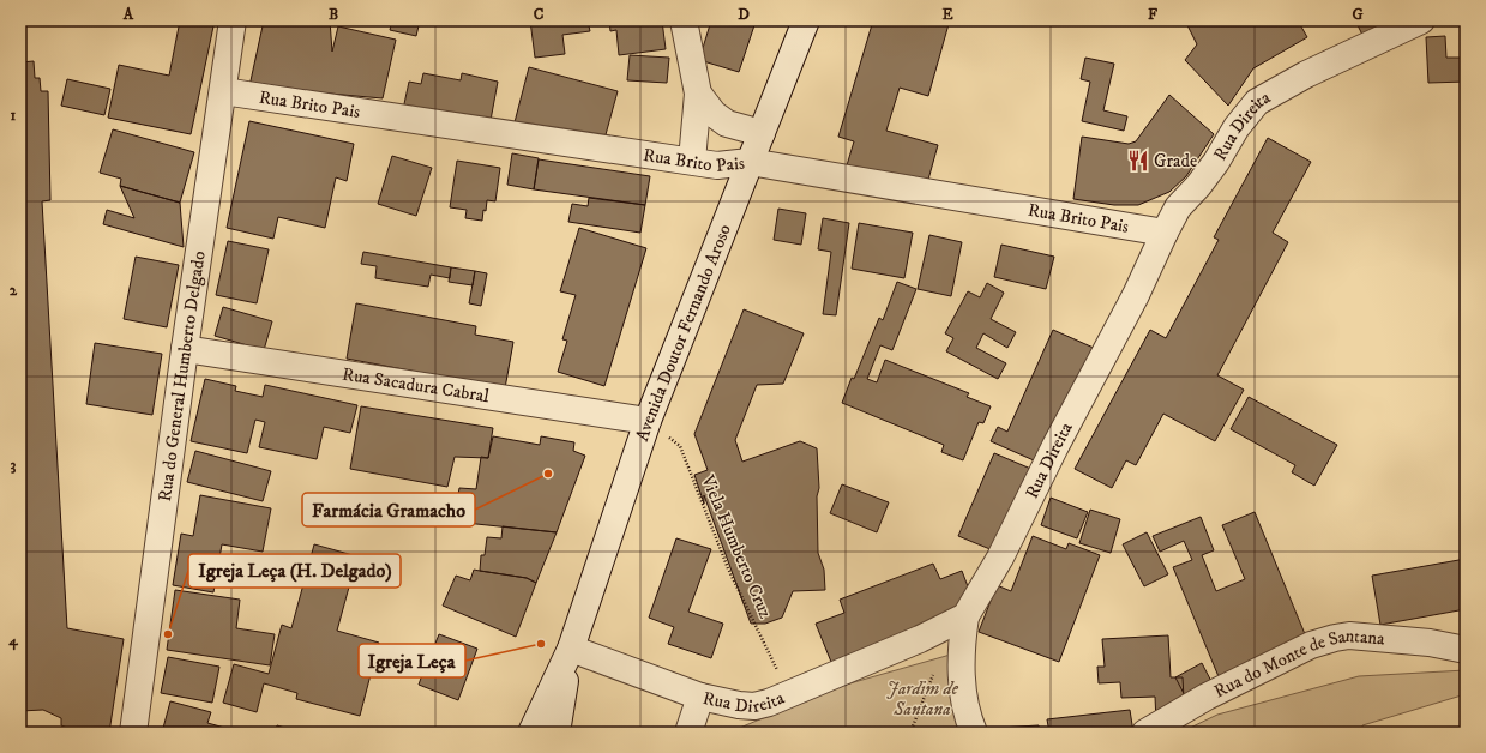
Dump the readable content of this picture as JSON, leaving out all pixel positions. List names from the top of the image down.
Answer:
{
  "streets": {
    "street": [
      "Rua Brito Pais",
      "Rua Direita",
      "Avenida Doutor Fernando Aroso",
      "Rua do General Humberto Delgado",
      "Rua Sacadura Cabral",
      "Rua do Monte de Santana"
    ],
    "path": ["Viela Humberto Cruz"]
  },
  "crossings": [
    ["Rua Brito Pais", "Rua Direita"],
    ["Rua Brito Pais", "Avenida Doutor Fernando Aroso"],
    ["Rua Brito Pais", "Rua do General Humberto Delgado"],
    ["Rua Direita", "Avenida Doutor Fernando Aroso"],
    ["Rua Direita", "Viela Humberto Cruz"],
    ["Avenida Doutor Fernando Aroso", "Rua Sacadura Cabral"],
    ["Avenida Doutor Fernando Aroso", "Viela Humberto Cruz"],
    ["Rua do General Humberto Delgado", "Rua Sacadura Cabral"],
    ["Rua Sacadura Cabral", "Viela Humberto Cruz"]
  ],
  "parks": ["Jardim de Santana"],
  "places": {
    "restaurant": ["Grade"],
    "other": ["Farmácia Gramacho", "Igreja Leça (H. Delgado)", "Igreja Leça"]
  },
  "grid": {
    "columns": [
      "A",
      "B",
      "C",
      "D",
      "E",
      "F",
      "G"
    ],
    "rows": [
      "1",
      "2",
      "3",
      "4"
    ]
  }
}
